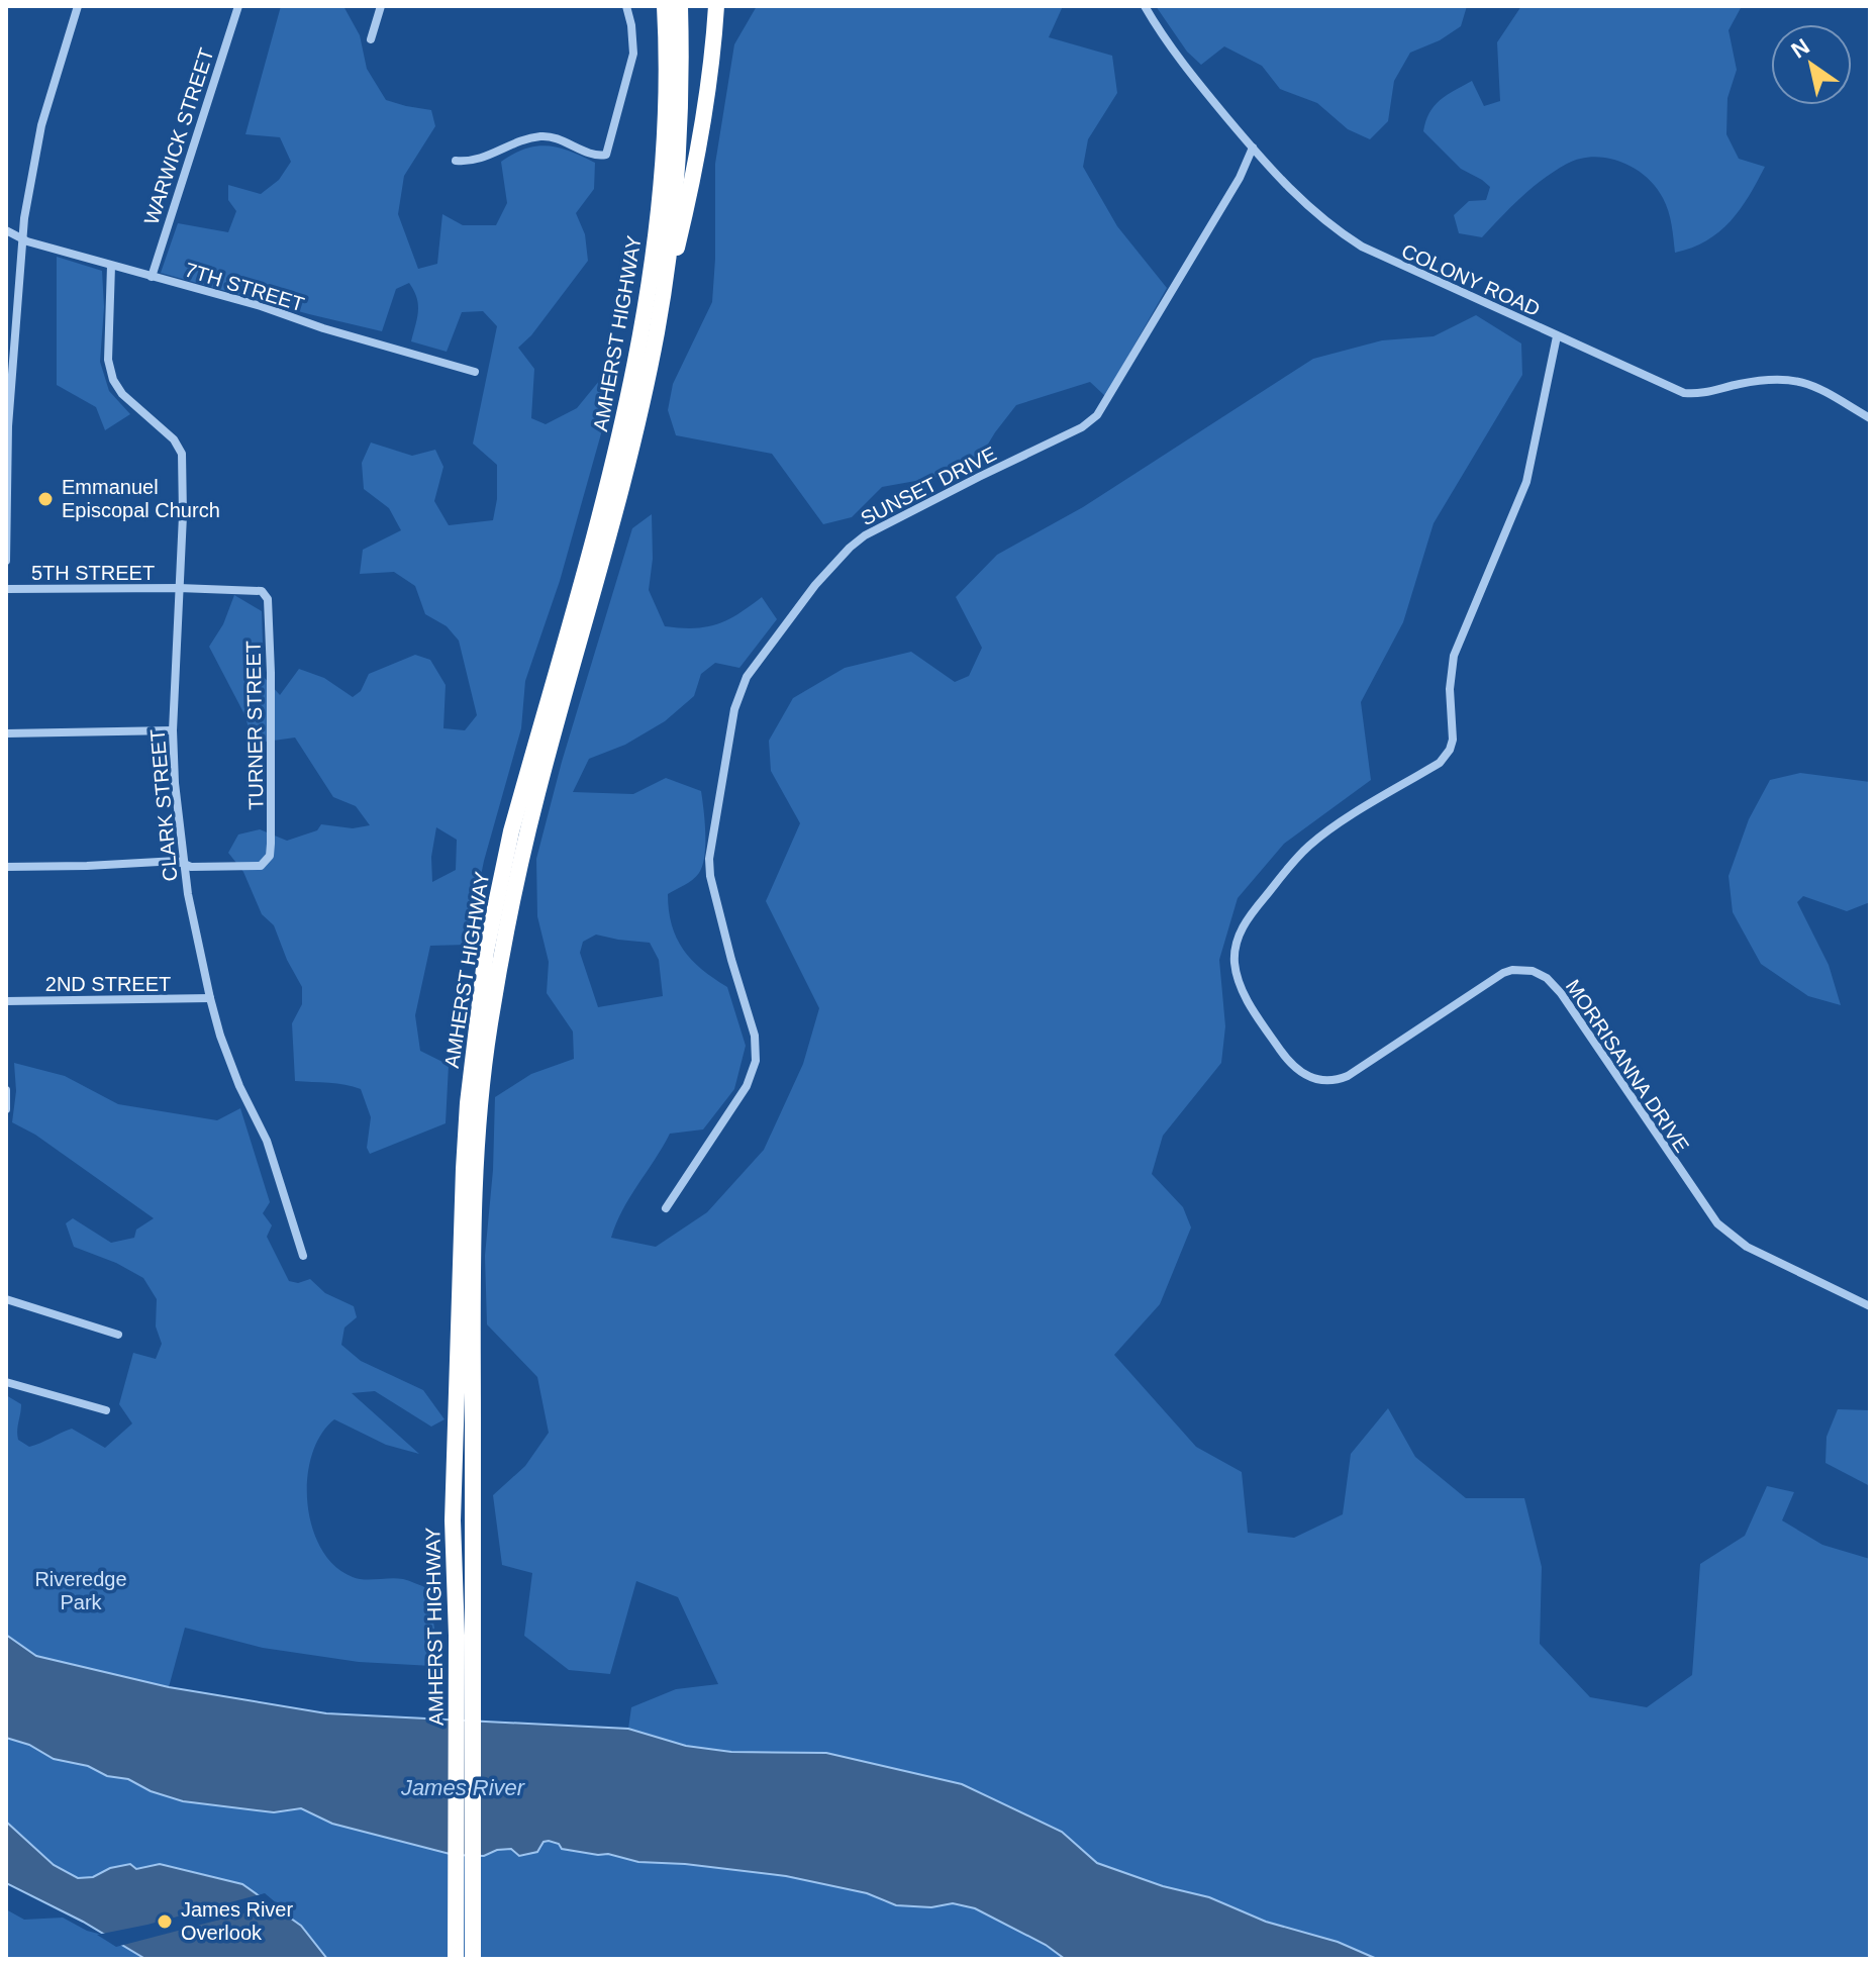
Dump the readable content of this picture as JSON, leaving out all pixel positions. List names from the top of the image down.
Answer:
{
  "streets": {
    "highway": ["AMHERST HIGHWAY"],
    "street": [
      "WARWICK STREET",
      "COLONY ROAD",
      "7TH STREET",
      "SUNSET DRIVE",
      "5TH STREET",
      "TURNER STREET",
      "CLARK STREET",
      "2ND STREET",
      "MORRISANNA DRIVE"
    ]
  },
  "crossings": [
    ["WARWICK STREET", "7TH STREET"],
    ["COLONY ROAD", "SUNSET DRIVE"],
    ["COLONY ROAD", "MORRISANNA DRIVE"],
    ["7TH STREET", "CLARK STREET"],
    ["5TH STREET", "TURNER STREET"],
    ["5TH STREET", "CLARK STREET"],
    ["TURNER STREET", "CLARK STREET"],
    ["CLARK STREET", "2ND STREET"]
  ],
  "water": ["James River"],
  "parks": ["Riveredge Park"],
  "places": ["Emmanuel Episcopal Church", "James River Overlook"],
  "north": "top left"
}
